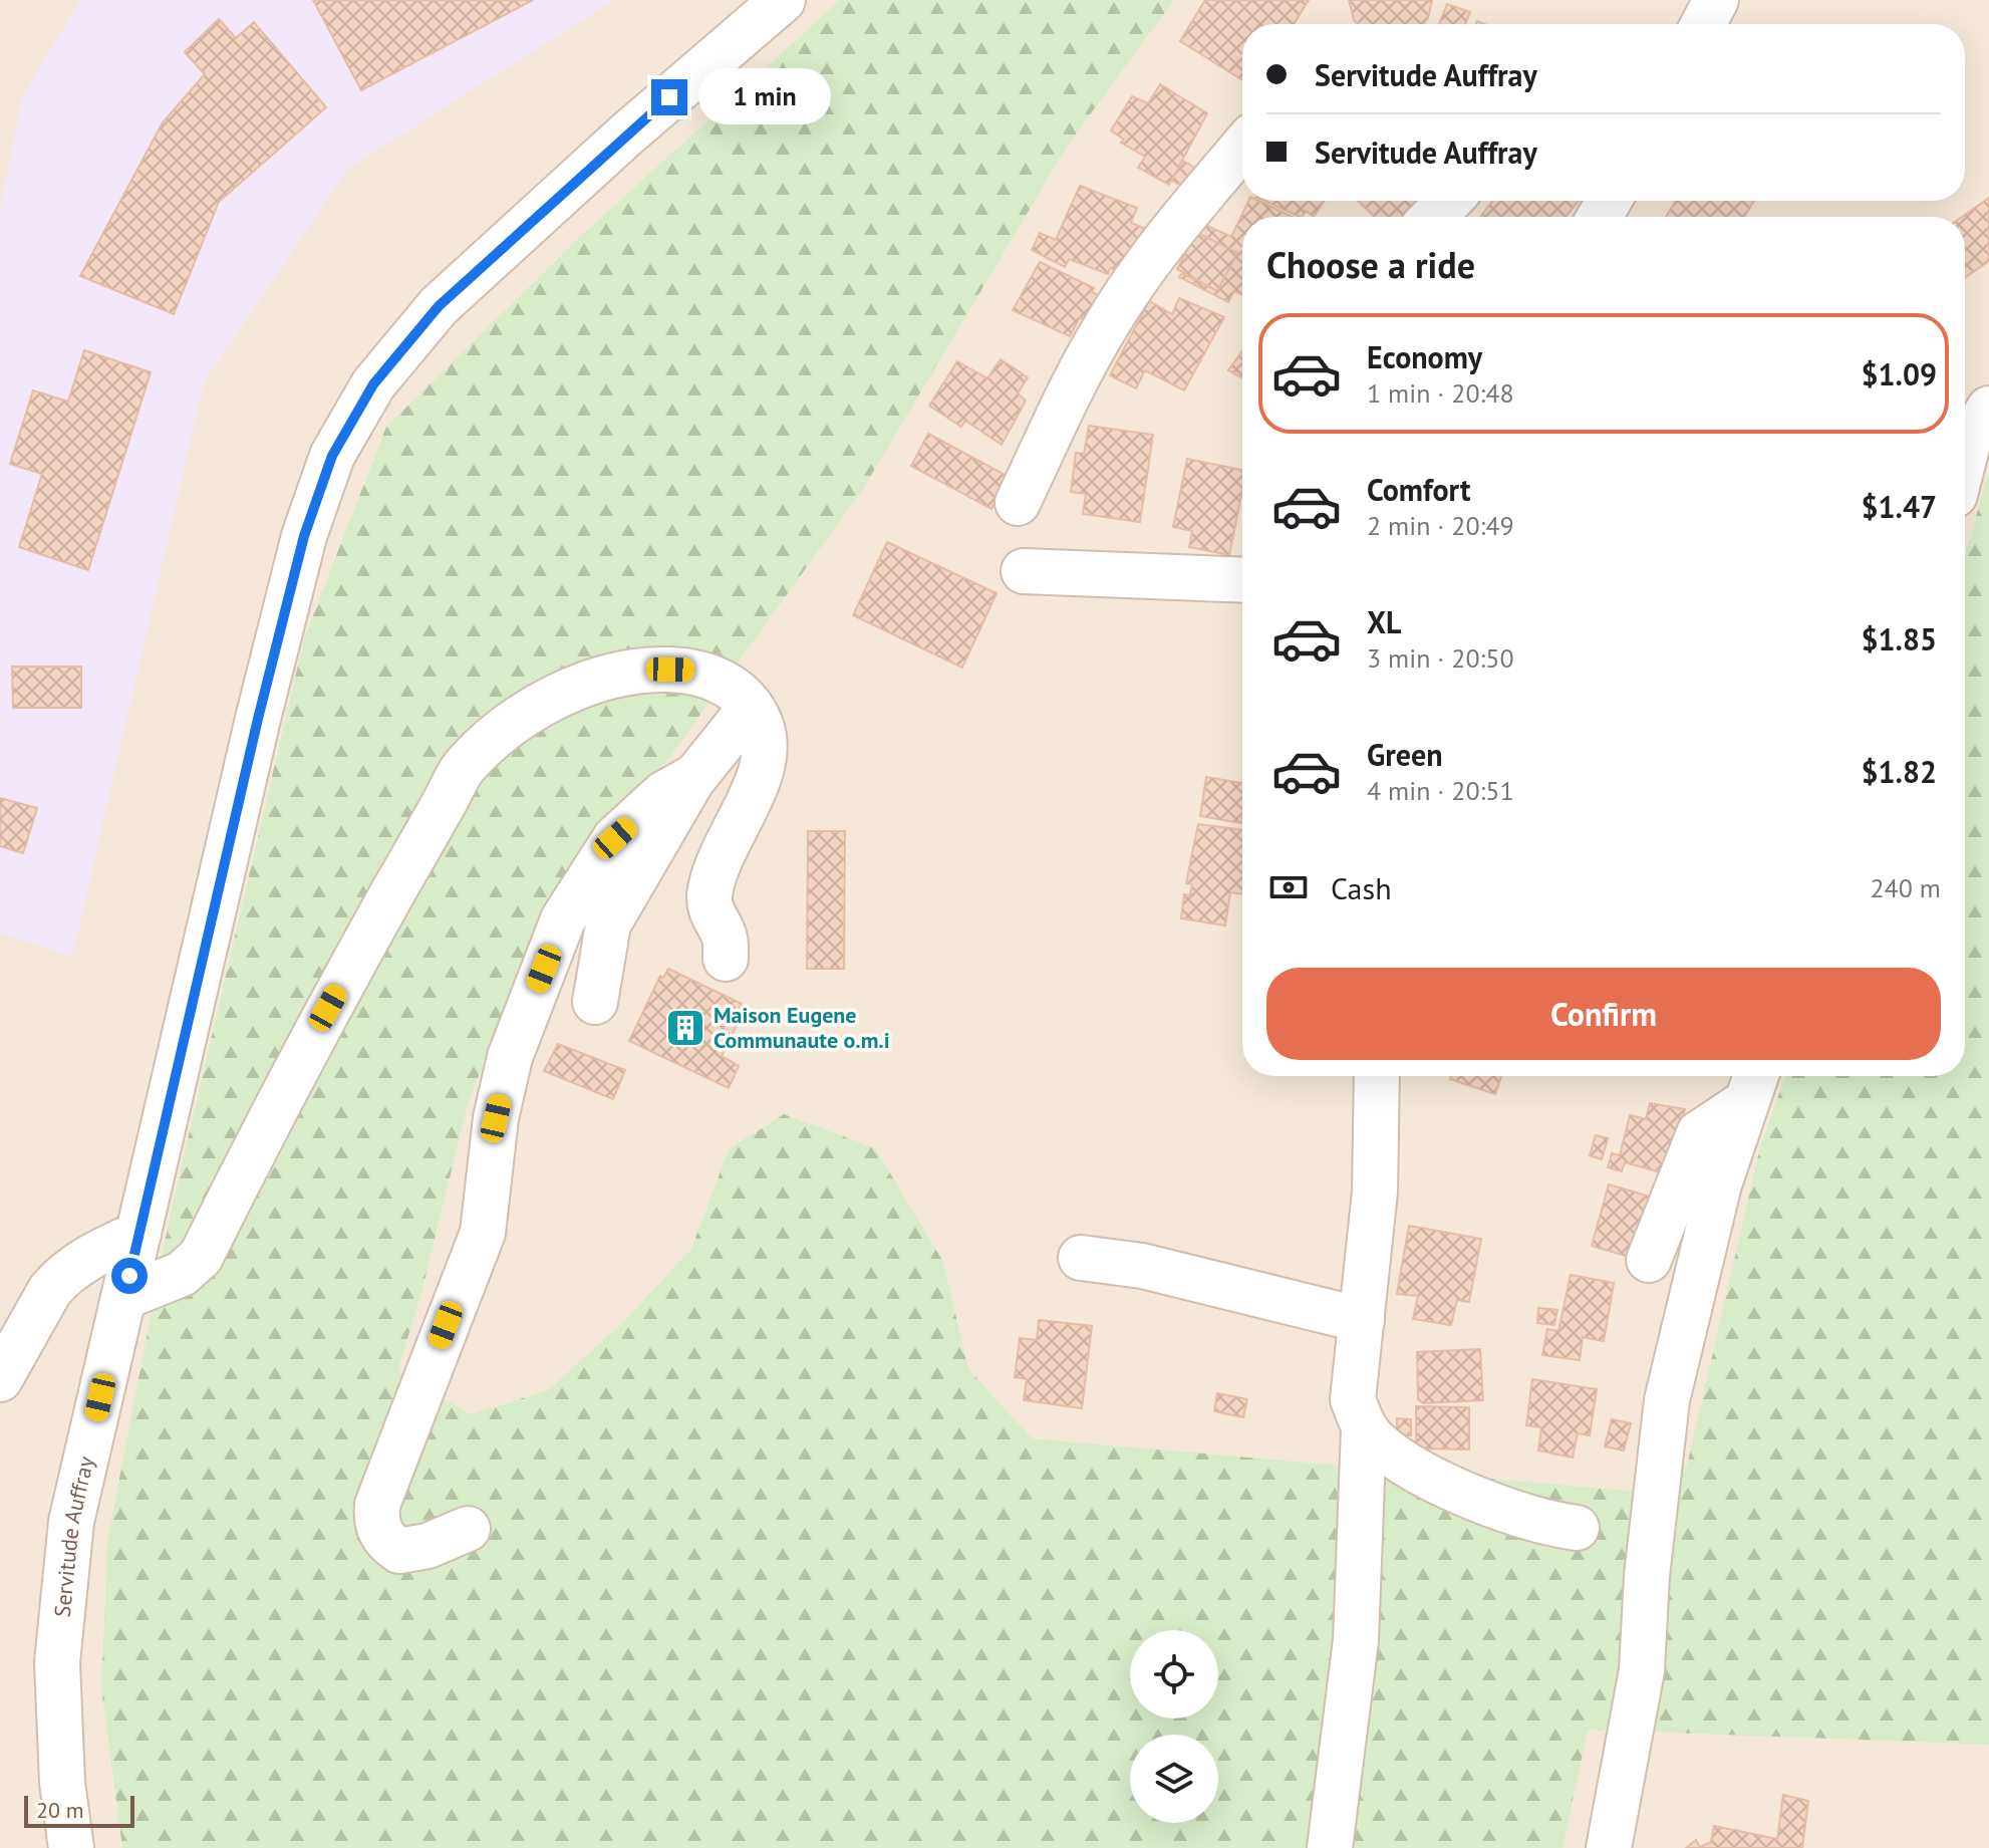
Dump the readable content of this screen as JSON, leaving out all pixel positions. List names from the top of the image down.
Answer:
{
  "streets": {
    "street": ["Servitude Auffray"]
  },
  "places": {
    "building": ["Maison Eugene Communaute o.m.i"]
  },
  "scale_bar": "20 m",
  "page": {
    "banner": ["Servitude Auffray", "Servitude Auffray"],
    "bubble": "1 min",
    "heading": "Choose a ride",
    "list": [
      {
        "name": "Economy",
        "note": "1 min · 20:48",
        "value": "$1.09"
      },
      {
        "name": "Comfort",
        "note": "2 min · 20:49",
        "value": "$1.47"
      },
      {
        "name": "XL",
        "note": "3 min · 20:50",
        "value": "$1.85"
      },
      {
        "name": "Green",
        "note": "4 min · 20:51",
        "value": "$1.82"
      }
    ],
    "pay": ["Cash", "240 m"],
    "buttons": "Confirm",
    "scale": "20 m"
  }
}
